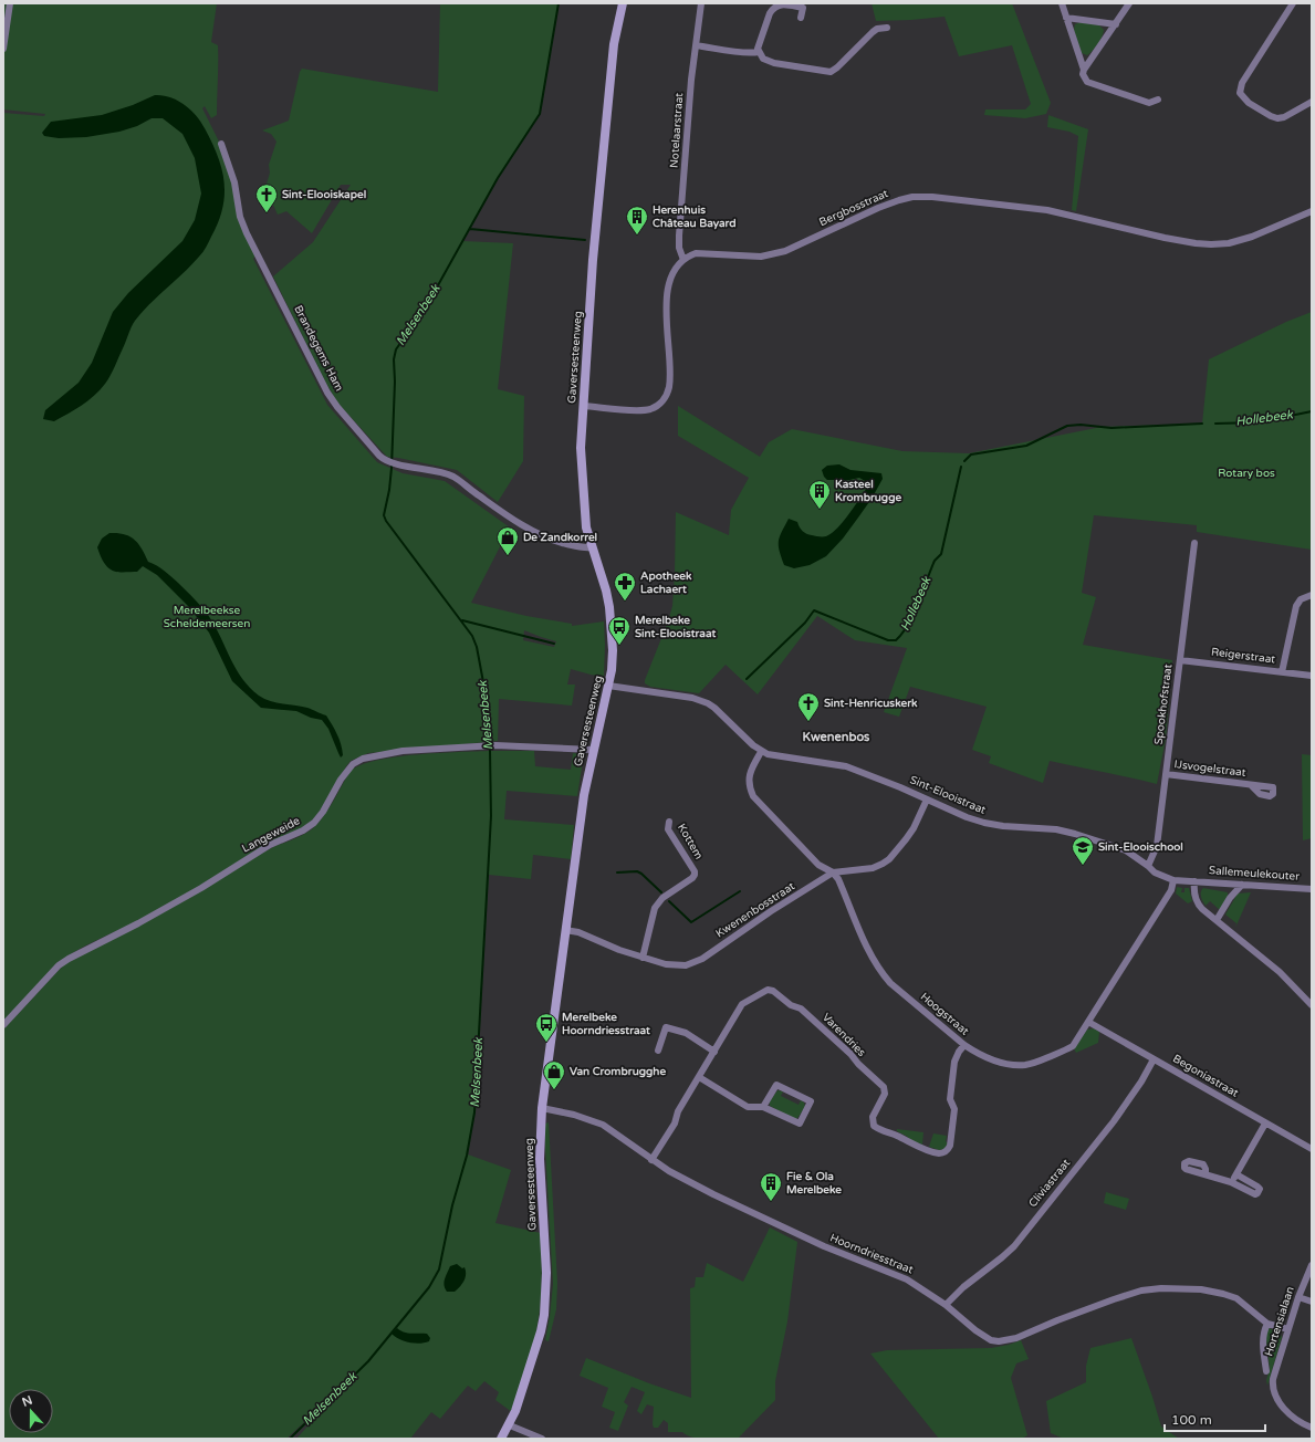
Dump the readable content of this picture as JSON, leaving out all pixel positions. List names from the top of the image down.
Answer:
{
  "streets": {
    "street": [
      "Notelaarstraat",
      "Bergbosstraat",
      "Brandegems Ham",
      "Gaversesteenweg",
      "Reigerstraat",
      "Spookhofstraat",
      "IJsvogelstraat",
      "Sint-Elooistraat",
      "Langeweide",
      "Kottem",
      "Sallemeulekouter",
      "Kwenenbosstraat",
      "Hoogstraat",
      "Varendries",
      "Begoniastraat",
      "Cliviastraat",
      "Hoorndriesstraat",
      "Hortensialaan"
    ]
  },
  "crossings": [
    ["Notelaarstraat", "Bergbosstraat"],
    ["Brandegems Ham", "Gaversesteenweg"],
    ["Gaversesteenweg", "Sint-Elooistraat"],
    ["Gaversesteenweg", "Langeweide"],
    ["Gaversesteenweg", "Kwenenbosstraat"],
    ["Gaversesteenweg", "Hoorndriesstraat"],
    ["Reigerstraat", "Spookhofstraat"],
    ["Spookhofstraat", "IJsvogelstraat"],
    ["Spookhofstraat", "Sint-Elooistraat"],
    ["Sint-Elooistraat", "Sallemeulekouter"],
    ["Sint-Elooistraat", "Kwenenbosstraat"],
    ["Sint-Elooistraat", "Hoogstraat"],
    ["Kottem", "Kwenenbosstraat"],
    ["Kwenenbosstraat", "Hoogstraat"],
    ["Hoogstraat", "Varendries"],
    ["Hoogstraat", "Begoniastraat"],
    ["Varendries", "Hoorndriesstraat"],
    ["Begoniastraat", "Cliviastraat"],
    ["Cliviastraat", "Hoorndriesstraat"],
    ["Hoorndriesstraat", "Hortensialaan"]
  ],
  "districts": ["Kwenenbos"],
  "water": ["Melsenbeek", "Hollebeek"],
  "parks": ["Rotary bos", "Merelbeekse Scheldemeersen"],
  "places": {
    "church": ["Sint-Elooiskapel", "Sint-Henricuskerk"],
    "building": ["Herenhuis Château Bayard", "Kasteel Krombrugge", "Fie & Ola Merelbeke"],
    "shop": ["De Zandkorrel", "Van Crombrugghe"],
    "pharmacy": ["Apotheek Lachaert"],
    "bus stop": ["Merelbeke Sint-Elooistraat", "Merelbeke Hoorndriesstraat"],
    "school or university": ["Sint-Elooischool"]
  },
  "scale_bar": "100 m",
  "north": "top"
}
